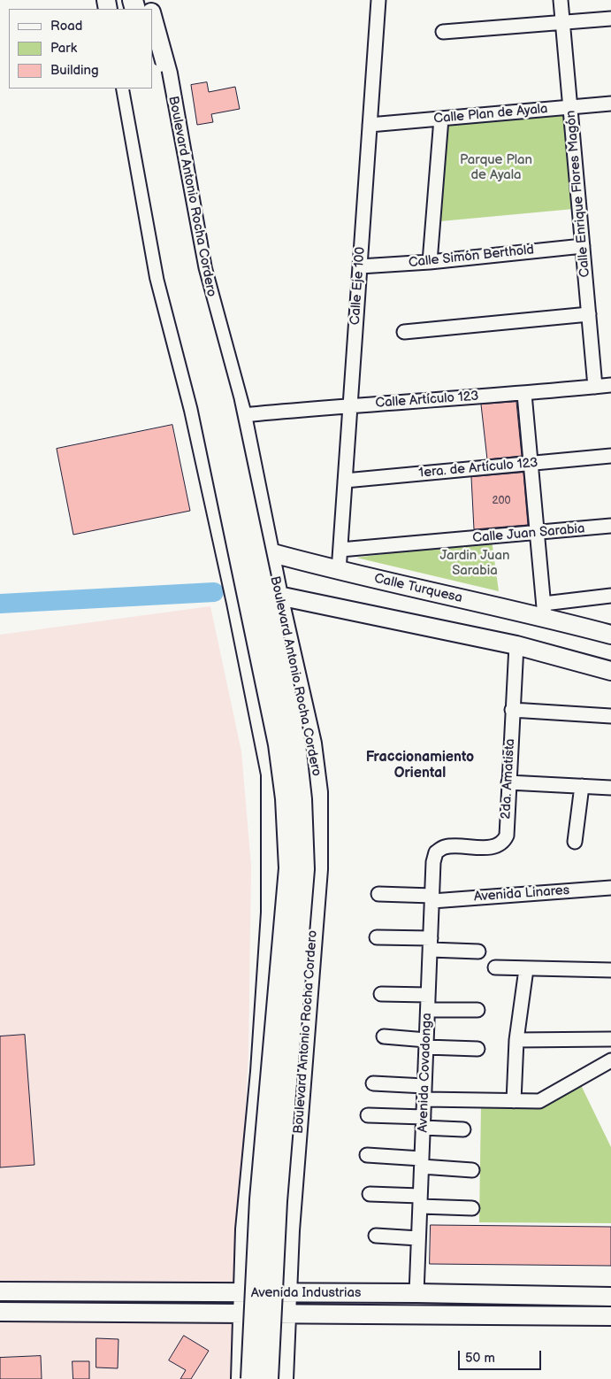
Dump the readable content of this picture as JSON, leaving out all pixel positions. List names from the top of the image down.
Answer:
{
  "streets": {
    "highway": ["Boulevard Antonio Rocha Cordero"],
    "main road": ["Calle Turquesa", "Avenida Industrias"],
    "street": [
      "Calle Plan de Ayala",
      "Calle Enrique Flores Magón",
      "Calle Simón Berthold",
      "Calle Eje 100",
      "Calle Artículo 123",
      "1era. de Artículo 123",
      "Calle Juan Sarabia",
      "2da. Amatista",
      "Avenida Linares",
      "Avenida Covadonga"
    ]
  },
  "crossings": [
    ["Calle Plan de Ayala", "Calle Enrique Flores Magón"],
    ["Calle Plan de Ayala", "Calle Eje 100"],
    ["Calle Enrique Flores Magón", "Calle Simón Berthold"],
    ["Calle Enrique Flores Magón", "Calle Artículo 123"],
    ["Boulevard Antonio Rocha Cordero", "Calle Artículo 123"],
    ["Boulevard Antonio Rocha Cordero", "Calle Turquesa"],
    ["Boulevard Antonio Rocha Cordero", "Avenida Industrias"],
    ["Calle Simón Berthold", "Calle Eje 100"],
    ["Calle Eje 100", "Calle Artículo 123"],
    ["Calle Eje 100", "1era. de Artículo 123"],
    ["Calle Eje 100", "Calle Juan Sarabia"],
    ["Calle Eje 100", "Calle Turquesa"],
    ["2da. Amatista", "Avenida Covadonga"],
    ["Avenida Linares", "Avenida Covadonga"],
    ["Avenida Covadonga", "Avenida Industrias"]
  ],
  "districts": ["Fraccionamiento Oriental"],
  "parks": ["Parque Plan de Ayala", "Jardin Juan Sarabia"],
  "house_numbers": ["200"],
  "legend": ["Road", "Park", "Building"],
  "scale_bar": "50 m"
}
